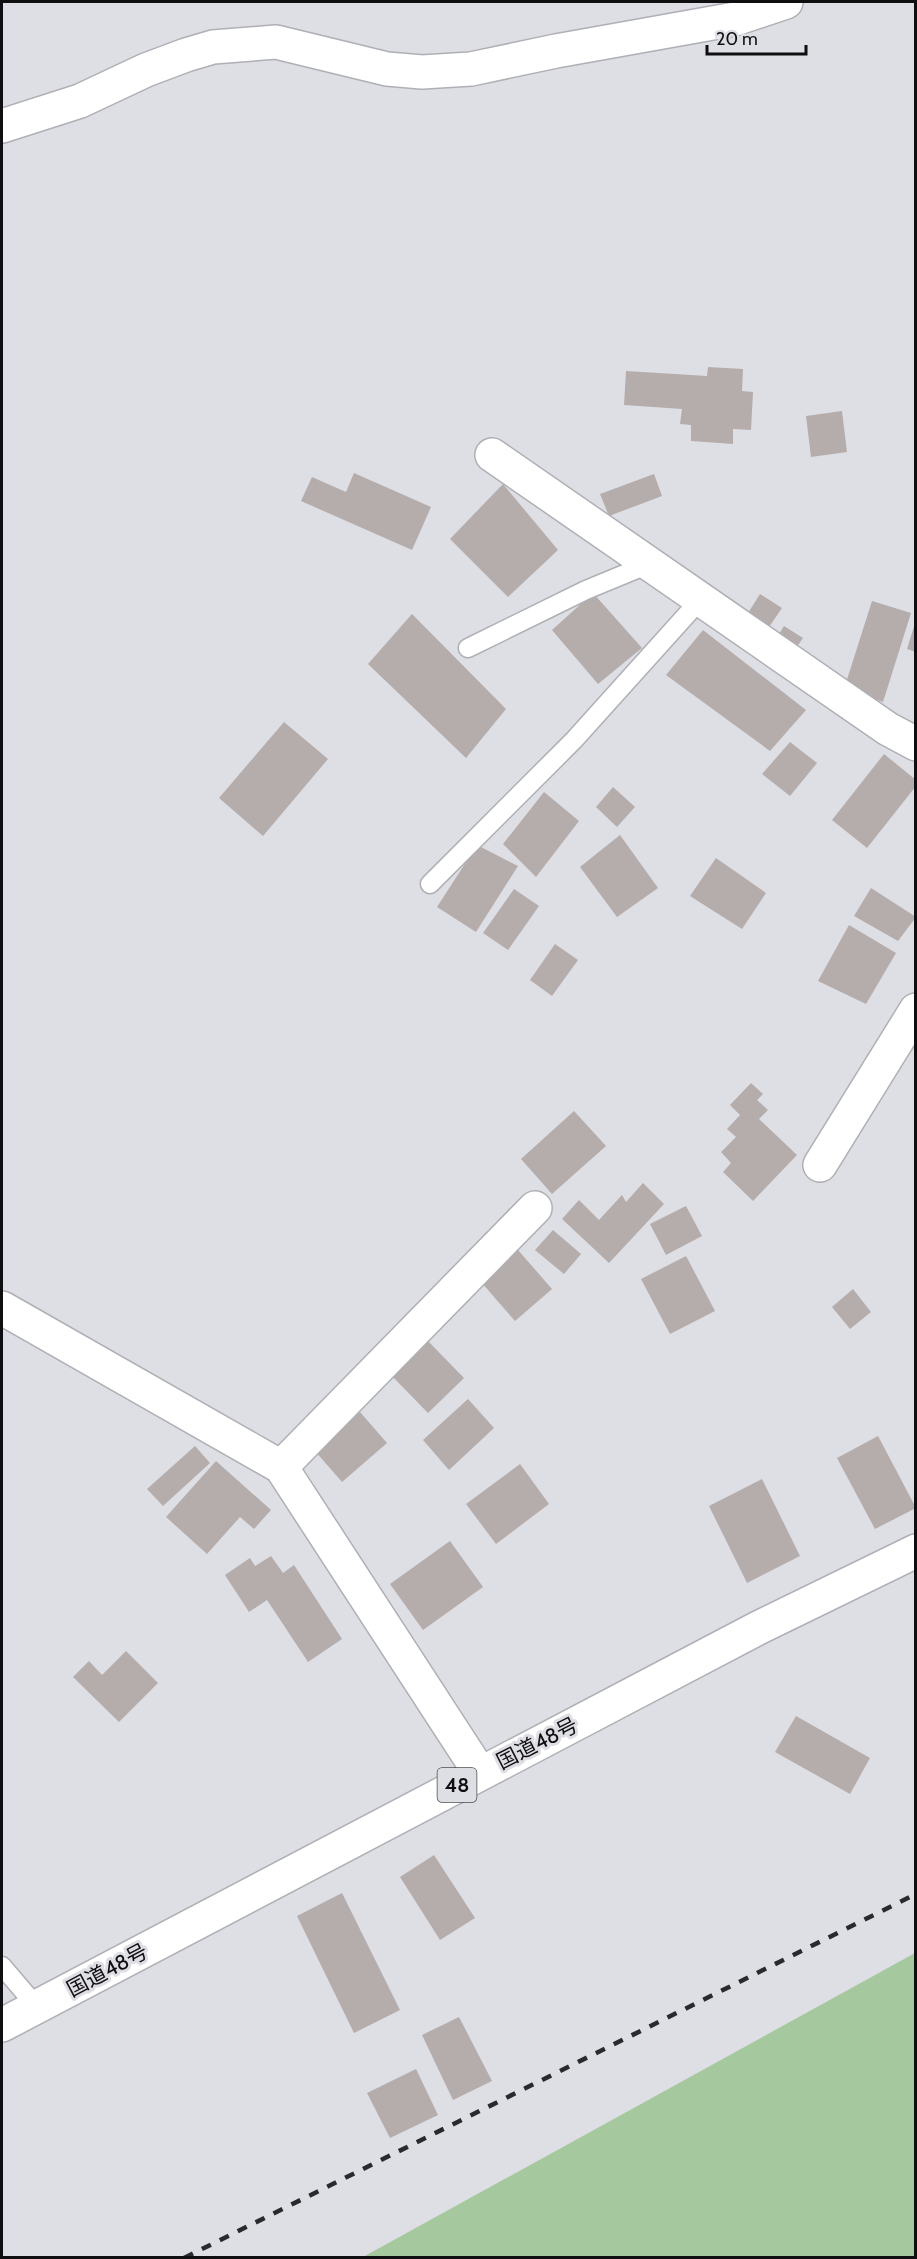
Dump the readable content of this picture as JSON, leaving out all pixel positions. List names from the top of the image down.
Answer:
{
  "streets": {
    "main road": ["国道48号", "48"]
  },
  "scale_bar": "20 m"
}
